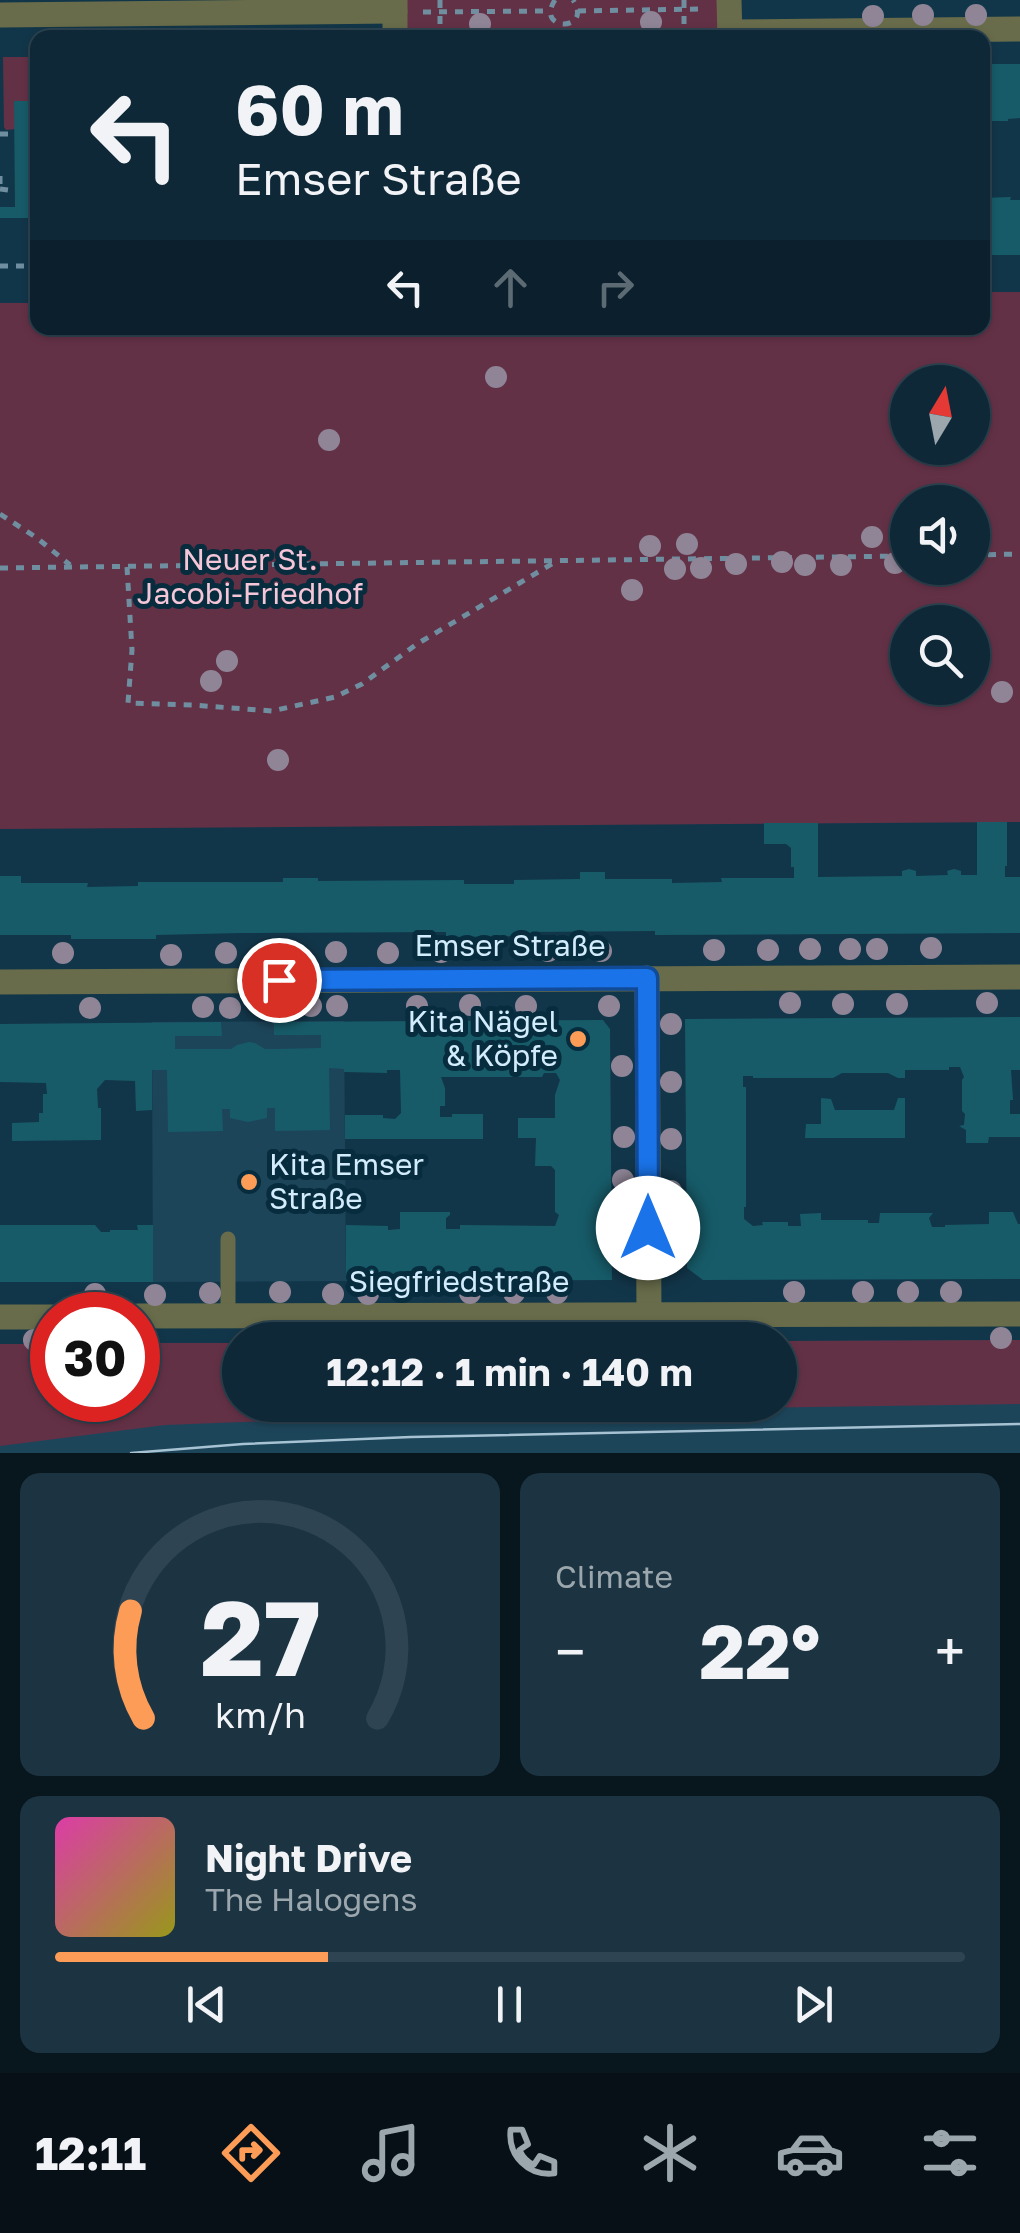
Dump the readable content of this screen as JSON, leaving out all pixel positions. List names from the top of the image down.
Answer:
{
  "streets": {
    "street": ["Emser Straße", "Siegfriedstraße"]
  },
  "parks": ["Neuer St. Jacobi-Friedhof"],
  "places": ["Kita Nägel & Köpfe", "Kita Emser Straße"],
  "north": "top",
  "page": {
    "turn": ["60 m", "Emser Straße"],
    "limit": "30",
    "trip": "12:12 · 1 min · 140 m",
    "tile": "Climate",
    "heat": ["−", "22°", "+"],
    "song": ["Night Drive", "The Halogens"],
    "tabs": "12:11",
    "gauge": ["27", "km/h"]
  }
}
